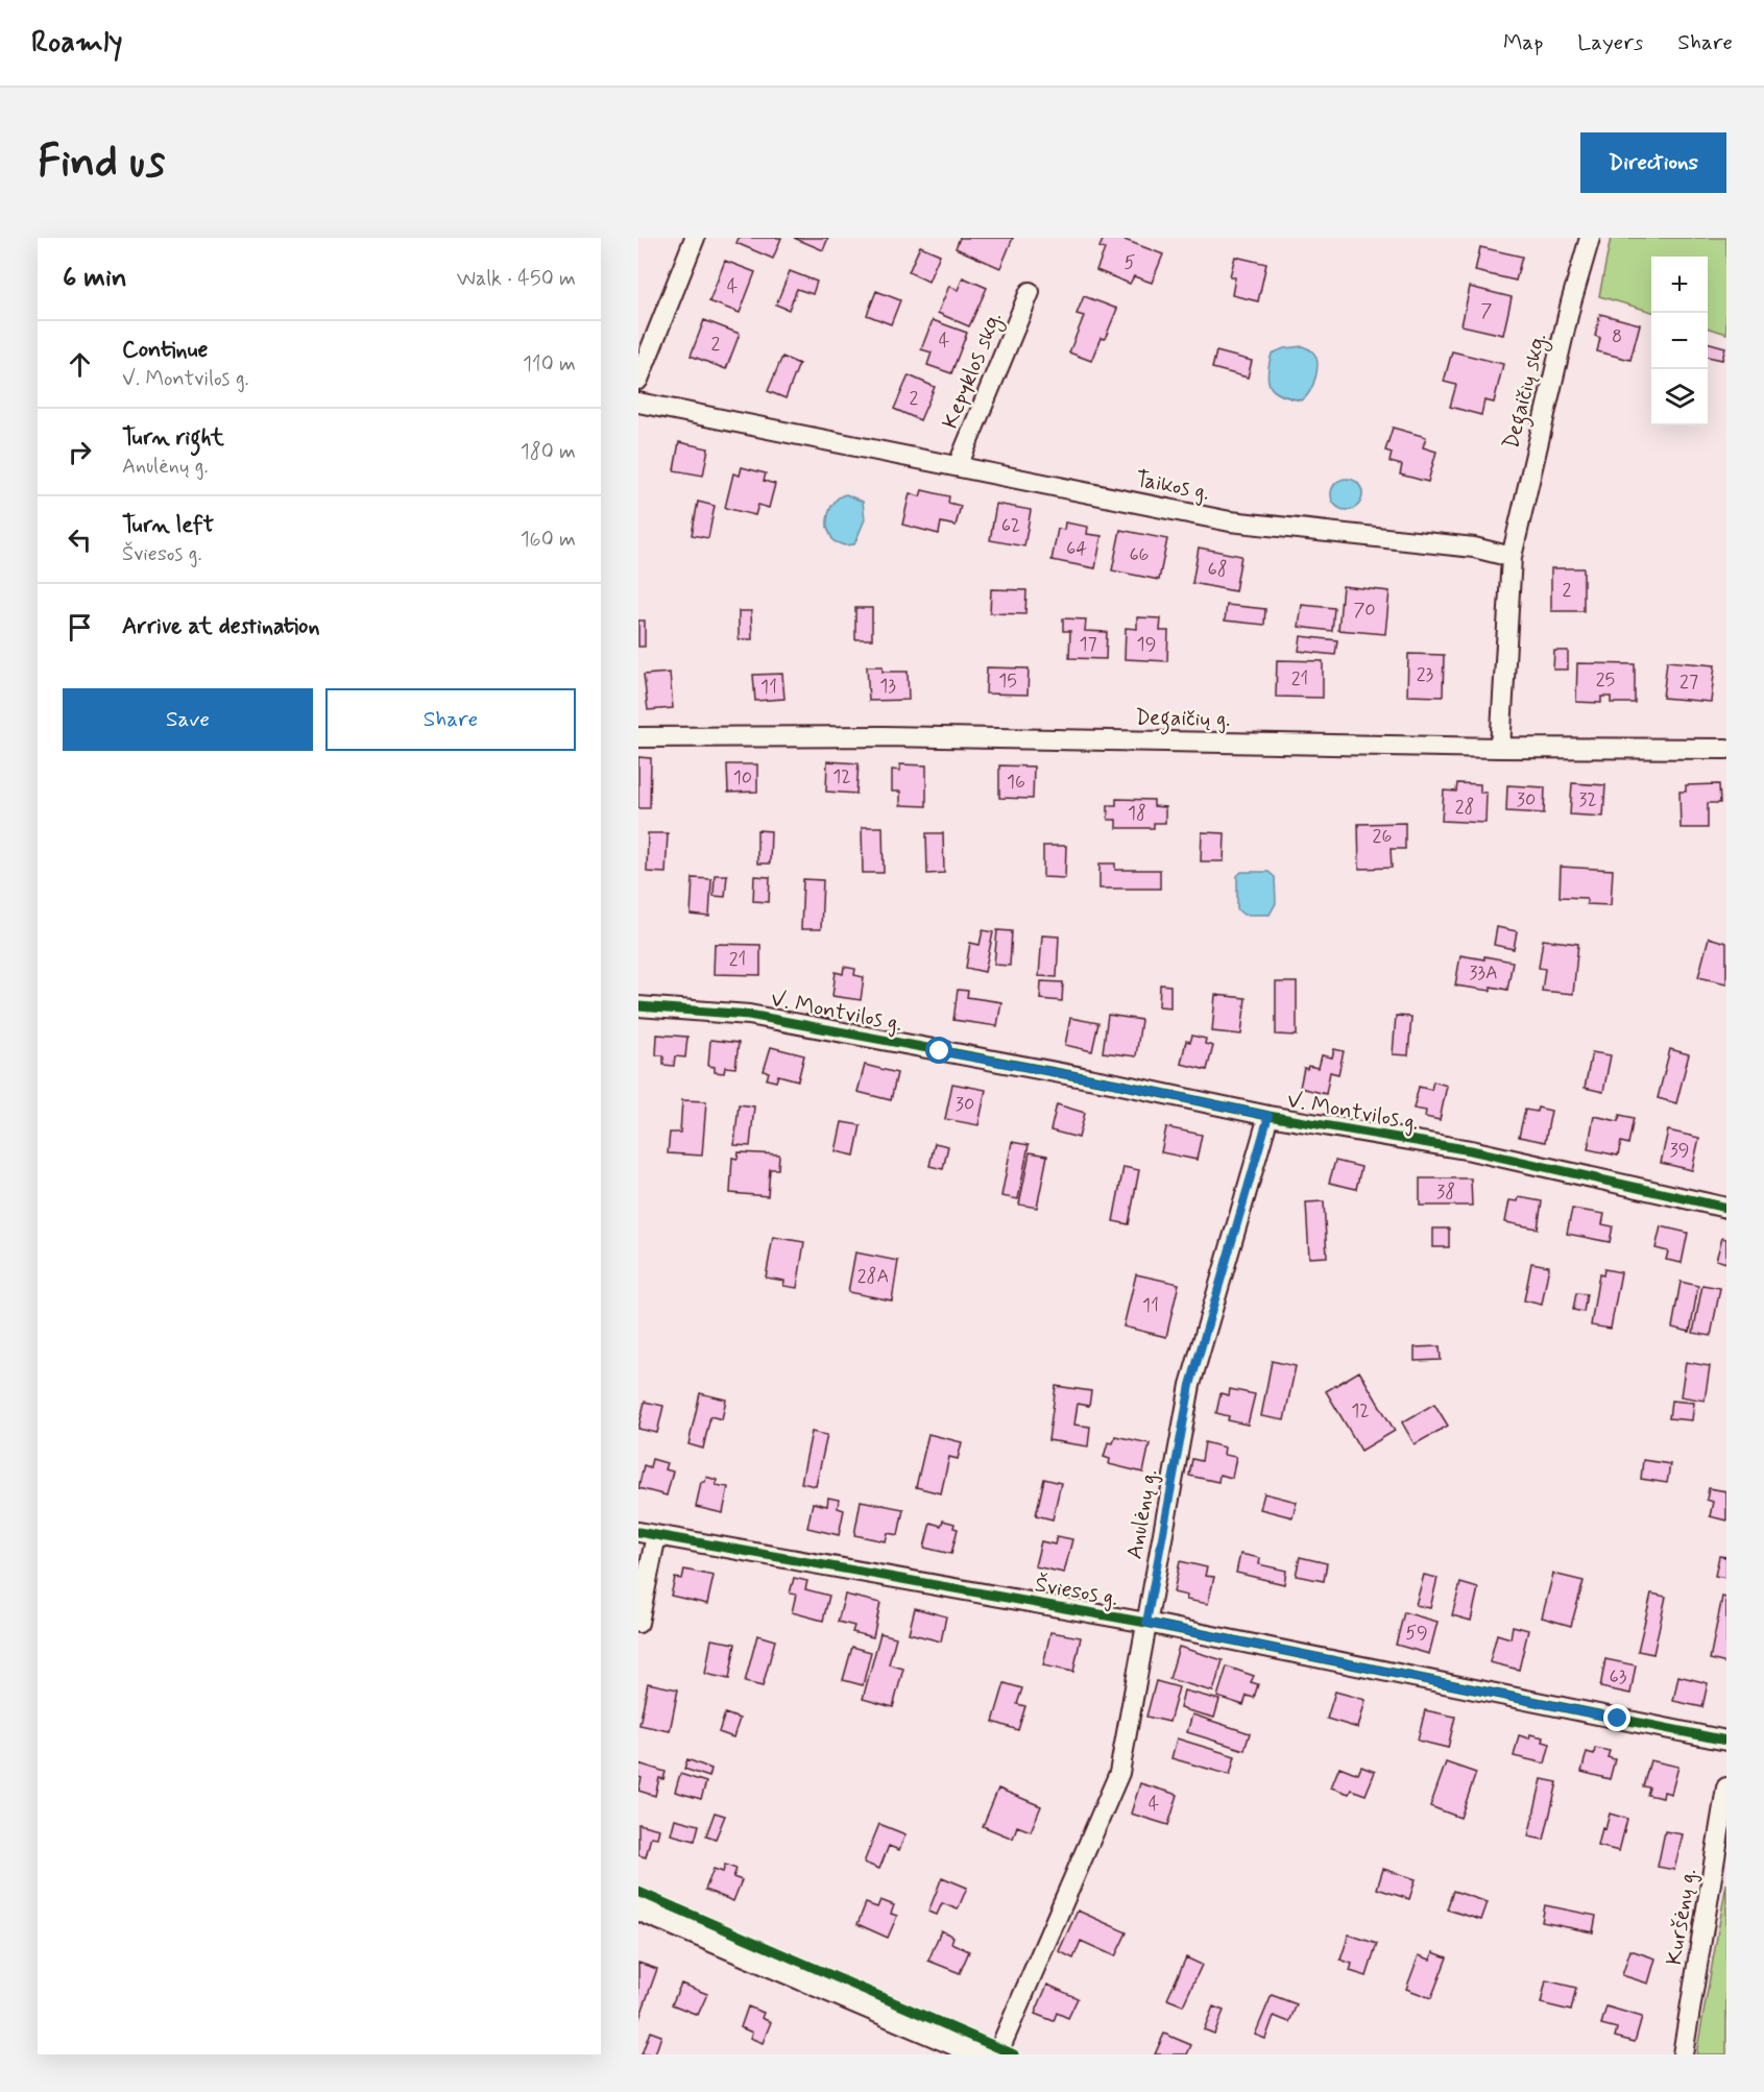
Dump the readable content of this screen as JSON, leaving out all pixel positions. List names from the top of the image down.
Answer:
{
  "streets": {
    "street": [
      "Kepyklos skg.",
      "Degaičių skg.",
      "Taikos g.",
      "Degaičių g.",
      "V. Montvilos g.",
      "Anulėnų g.",
      "Šviesos g.",
      "Kuršėnų g."
    ]
  },
  "crossings": [
    ["Kepyklos skg.", "Taikos g."],
    ["Degaičių skg.", "Taikos g."],
    ["V. Montvilos g.", "Anulėnų g."],
    ["Anulėnų g.", "Šviesos g."]
  ],
  "house_numbers": [
    "5",
    "4",
    "7",
    "8",
    "4",
    "2",
    "2",
    "62",
    "64",
    "66",
    "68",
    "2",
    "70",
    "17",
    "19",
    "23",
    "21",
    "25",
    "15",
    "27",
    "13",
    "11",
    "12",
    "10",
    "16",
    "30",
    "32",
    "28",
    "18",
    "26",
    "21",
    "33A",
    "30",
    "39",
    "38",
    "28A",
    "11",
    "12",
    "59",
    "63",
    "4"
  ],
  "page": {
    "header": "Roamly",
    "nav": ["Map", "Layers", "Share"],
    "buttons": [
      "Directions",
      ["Save", "Share"]
    ],
    "title": "Find us",
    "heading": ["6 min", "Walk · 450 m"],
    "map_buttons": ["+", "−"],
    "list": [
      ["Continue", "V. Montvilos g.", "110 m"],
      ["Turn right", "Anulėnų g.", "180 m"],
      ["Turn left", "Šviesos g.", "160 m"],
      "Arrive at destination"
    ]
  }
}
